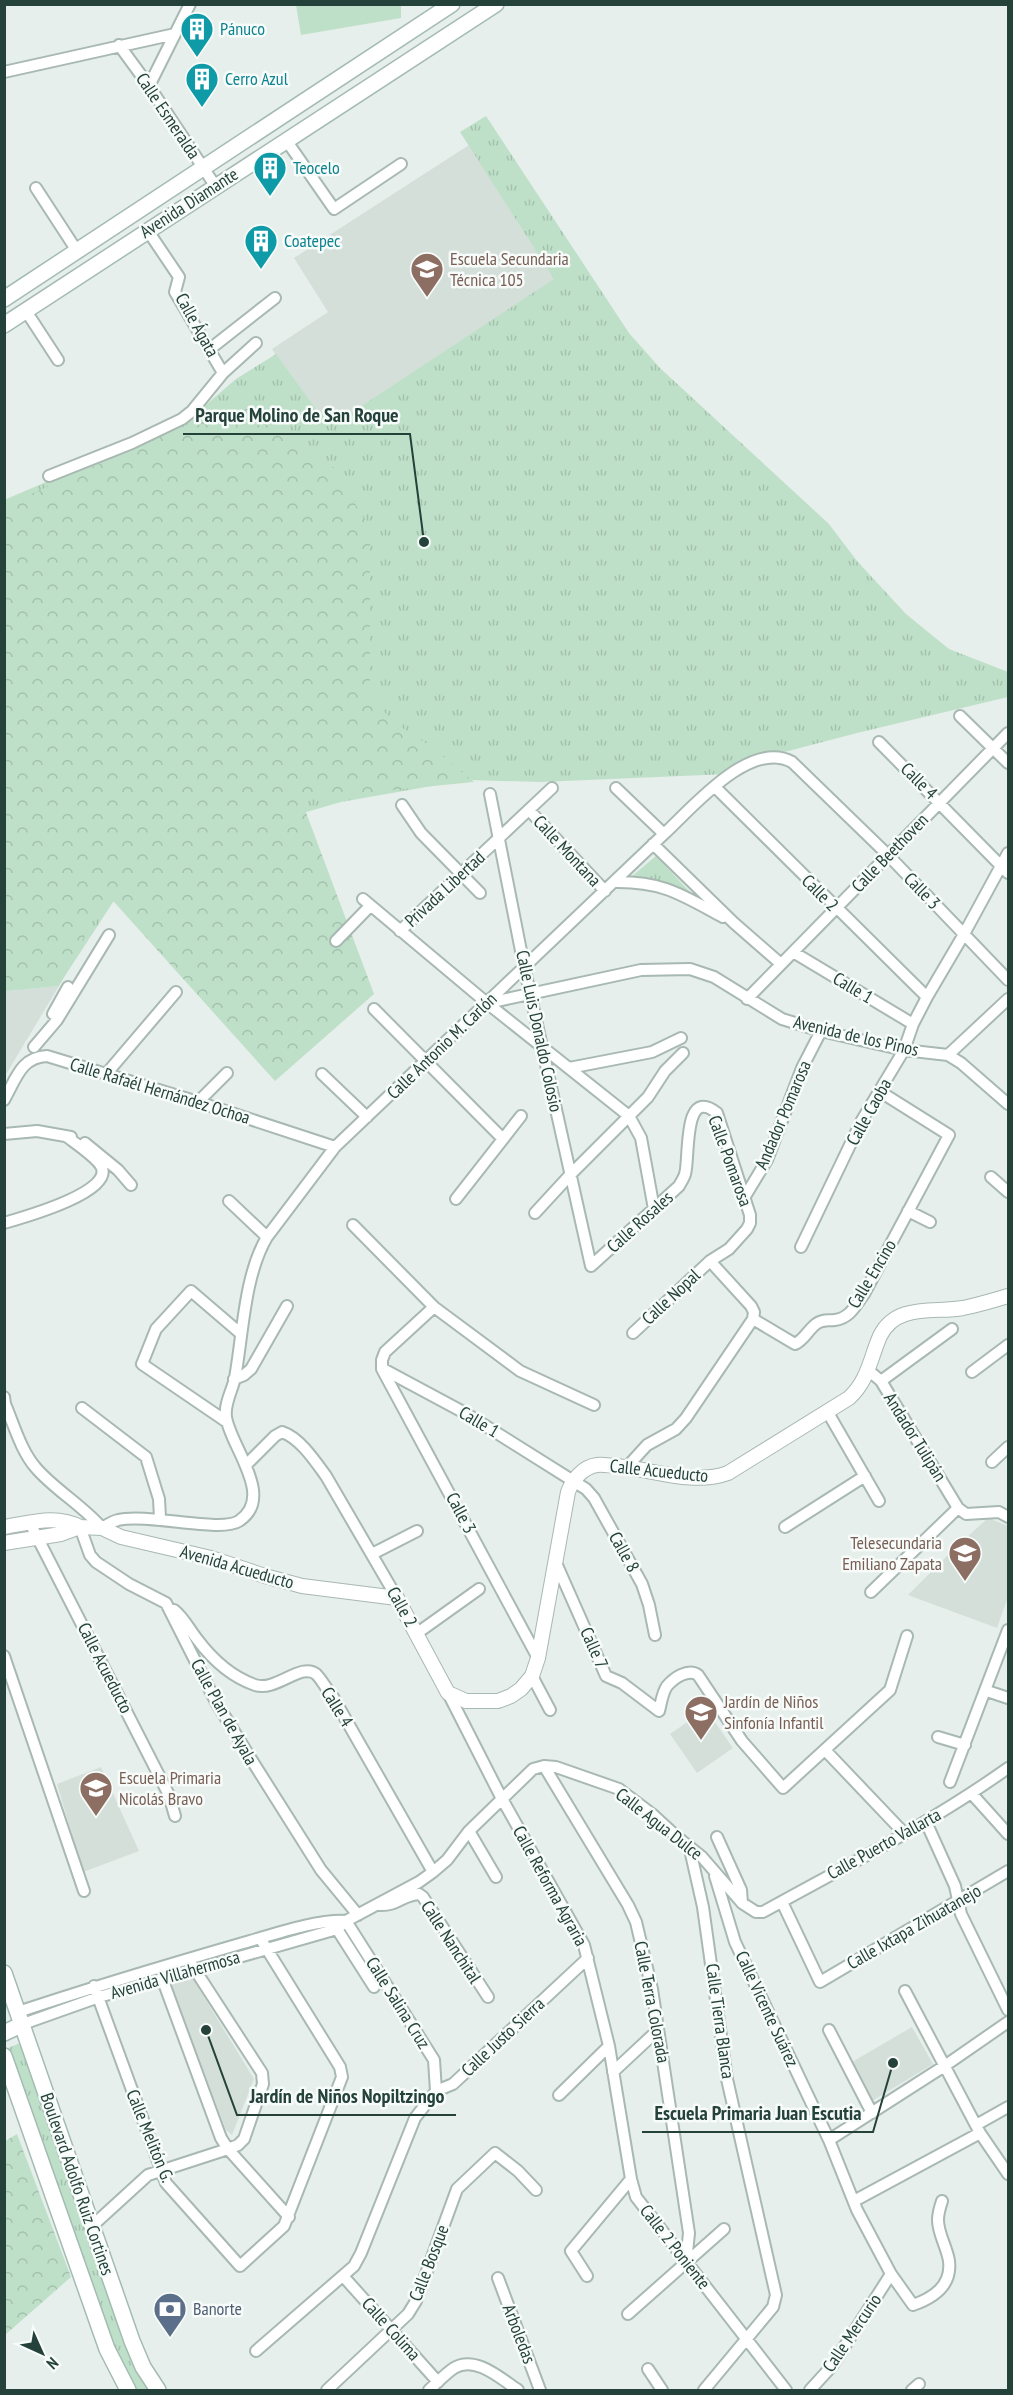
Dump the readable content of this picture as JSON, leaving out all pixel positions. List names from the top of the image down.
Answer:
{
  "streets": {
    "main road": ["Avenida Diamante", "Avenida Villahermosa", "Boulevard Adolfo Ruiz Cortines"],
    "street": [
      "Calle Esmeralda",
      "Calle Ágata",
      "Calle 4",
      "Calle Montana",
      "Calle Beethoven",
      "Privada Libertad",
      "Calle 3",
      "Calle 2",
      "Calle 1",
      "Calle Luis Donaldo Colosio",
      "Avenida de los Pinos",
      "Calle Antonio M. Carlón",
      "Calle Rafaél Hernández Ochoa",
      "Calle Caoba",
      "Andador Pomarosa",
      "Calle Pomarosa",
      "Calle Rosales",
      "Calle Encino",
      "Calle Nopal",
      "Andador Tulipán",
      "Calle Acueducto",
      "Calle 8",
      "Avenida Acueducto",
      "Calle 7",
      "Calle Plan de Ayala",
      "Calle Agua Dulce",
      "Calle Puerto Vallarta",
      "Calle Reforma Agraria",
      "Calle Ixtapa Zihuatanejo",
      "Calle Nanchital",
      "Calle Terra Colorada",
      "Calle Salina Cruz",
      "Calle Vicente Suárez",
      "Calle Tierra Blanca",
      "Calle Justo Sierra",
      "Calle Melitón G.",
      "Calle 2 Poniente",
      "Calle Bosque",
      "Calle Colima",
      "Calle Mercurio",
      "Arboledas"
    ]
  },
  "crossings": [
    ["Calle Esmeralda", "Avenida Diamante"],
    ["Avenida Diamante", "Calle Ágata"],
    ["Calle 4", "Calle Beethoven"],
    ["Calle 4", "Calle Caoba"],
    ["Calle 4", "Calle Plan de Ayala"],
    ["Calle 4", "Avenida Villahermosa"],
    ["Calle Montana", "Privada Libertad"],
    ["Calle Montana", "Calle Antonio M. Carlón"],
    ["Calle Beethoven", "Calle 3"],
    ["Calle Beethoven", "Calle 2"],
    ["Calle Beethoven", "Calle 1"],
    ["Calle Beethoven", "Avenida de los Pinos"],
    ["Privada Libertad", "Calle Luis Donaldo Colosio"],
    ["Calle 3", "Calle 1"],
    ["Calle 3", "Calle Antonio M. Carlón"],
    ["Calle 3", "Calle Caoba"],
    ["Calle 2", "Calle Antonio M. Carlón"],
    ["Calle 2", "Calle Caoba"],
    ["Calle 2", "Avenida Acueducto"],
    ["Calle 2", "Calle Reforma Agraria"],
    ["Calle 2", "Avenida Villahermosa"],
    ["Calle 1", "Calle Caoba"],
    ["Calle 1", "Calle Acueducto"],
    ["Calle 1", "Calle 8"],
    ["Calle Luis Donaldo Colosio", "Avenida de los Pinos"],
    ["Calle Luis Donaldo Colosio", "Calle Antonio M. Carlón"],
    ["Calle Luis Donaldo Colosio", "Calle Rosales"],
    ["Avenida de los Pinos", "Calle Antonio M. Carlón"],
    ["Avenida de los Pinos", "Calle Caoba"],
    ["Avenida de los Pinos", "Andador Pomarosa"],
    ["Calle Antonio M. Carlón", "Calle Rafaél Hernández Ochoa"],
    ["Calle Antonio M. Carlón", "Avenida Acueducto"],
    ["Calle Caoba", "Calle Encino"],
    ["Andador Pomarosa", "Calle Pomarosa"],
    ["Calle Pomarosa", "Calle Rosales"],
    ["Calle Pomarosa", "Calle Nopal"],
    ["Calle Encino", "Calle Nopal"],
    ["Andador Tulipán", "Calle Acueducto"],
    ["Calle Acueducto", "Calle 8"],
    ["Calle Acueducto", "Avenida Acueducto"],
    ["Calle Plan de Ayala", "Avenida Villahermosa"],
    ["Calle Agua Dulce", "Calle Puerto Vallarta"],
    ["Calle Agua Dulce", "Avenida Villahermosa"],
    ["Calle Agua Dulce", "Calle Terra Colorada"],
    ["Calle Agua Dulce", "Calle Vicente Suárez"],
    ["Calle Agua Dulce", "Calle Tierra Blanca"],
    ["Calle Puerto Vallarta", "Calle Ixtapa Zihuatanejo"],
    ["Calle Reforma Agraria", "Avenida Villahermosa"],
    ["Calle Reforma Agraria", "Calle Justo Sierra"],
    ["Calle Reforma Agraria", "Calle 2 Poniente"],
    ["Calle Nanchital", "Avenida Villahermosa"],
    ["Avenida Villahermosa", "Calle Terra Colorada"],
    ["Avenida Villahermosa", "Calle Salina Cruz"],
    ["Avenida Villahermosa", "Calle Melitón G."],
    ["Avenida Villahermosa", "Boulevard Adolfo Ruiz Cortines"],
    ["Calle Terra Colorada", "Calle 2 Poniente"],
    ["Calle Salina Cruz", "Calle Justo Sierra"],
    ["Calle Vicente Suárez", "Calle Mercurio"],
    ["Calle Tierra Blanca", "Calle 2 Poniente"],
    ["Calle Justo Sierra", "Calle Colima"],
    ["Calle Bosque", "Calle Colima"]
  ],
  "places": {
    "building": [
      "Pánuco",
      "Cerro Azul",
      "Teocelo",
      "Coatepec"
    ],
    "school or university": [
      "Escuela Secundaria Técnica 105",
      "Telesecundaria Emiliano Zapata",
      "Jardín de Niños Sinfonía Infantil",
      "Escuela Primaria Nicolás Bravo"
    ],
    "other": ["Parque Molino de San Roque", "Jardín de Niños Nopiltzingo", "Escuela Primaria Juan Escutia"],
    "bank": ["Banorte"]
  },
  "north": "bottom right"
}
